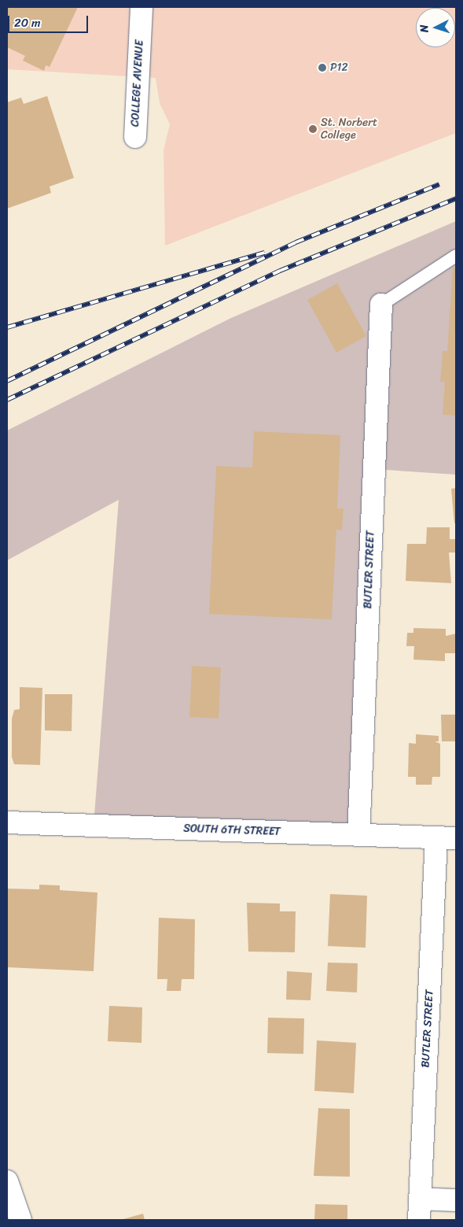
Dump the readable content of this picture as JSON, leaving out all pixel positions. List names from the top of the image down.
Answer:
{
  "streets": {
    "street": ["COLLEGE AVENUE", "BUTLER STREET", "SOUTH 6TH STREET"]
  },
  "crossings": [
    ["BUTLER STREET", "SOUTH 6TH STREET"]
  ],
  "places": ["P12", "St. Norbert College"],
  "scale_bar": "20 m",
  "north": "left"
}
